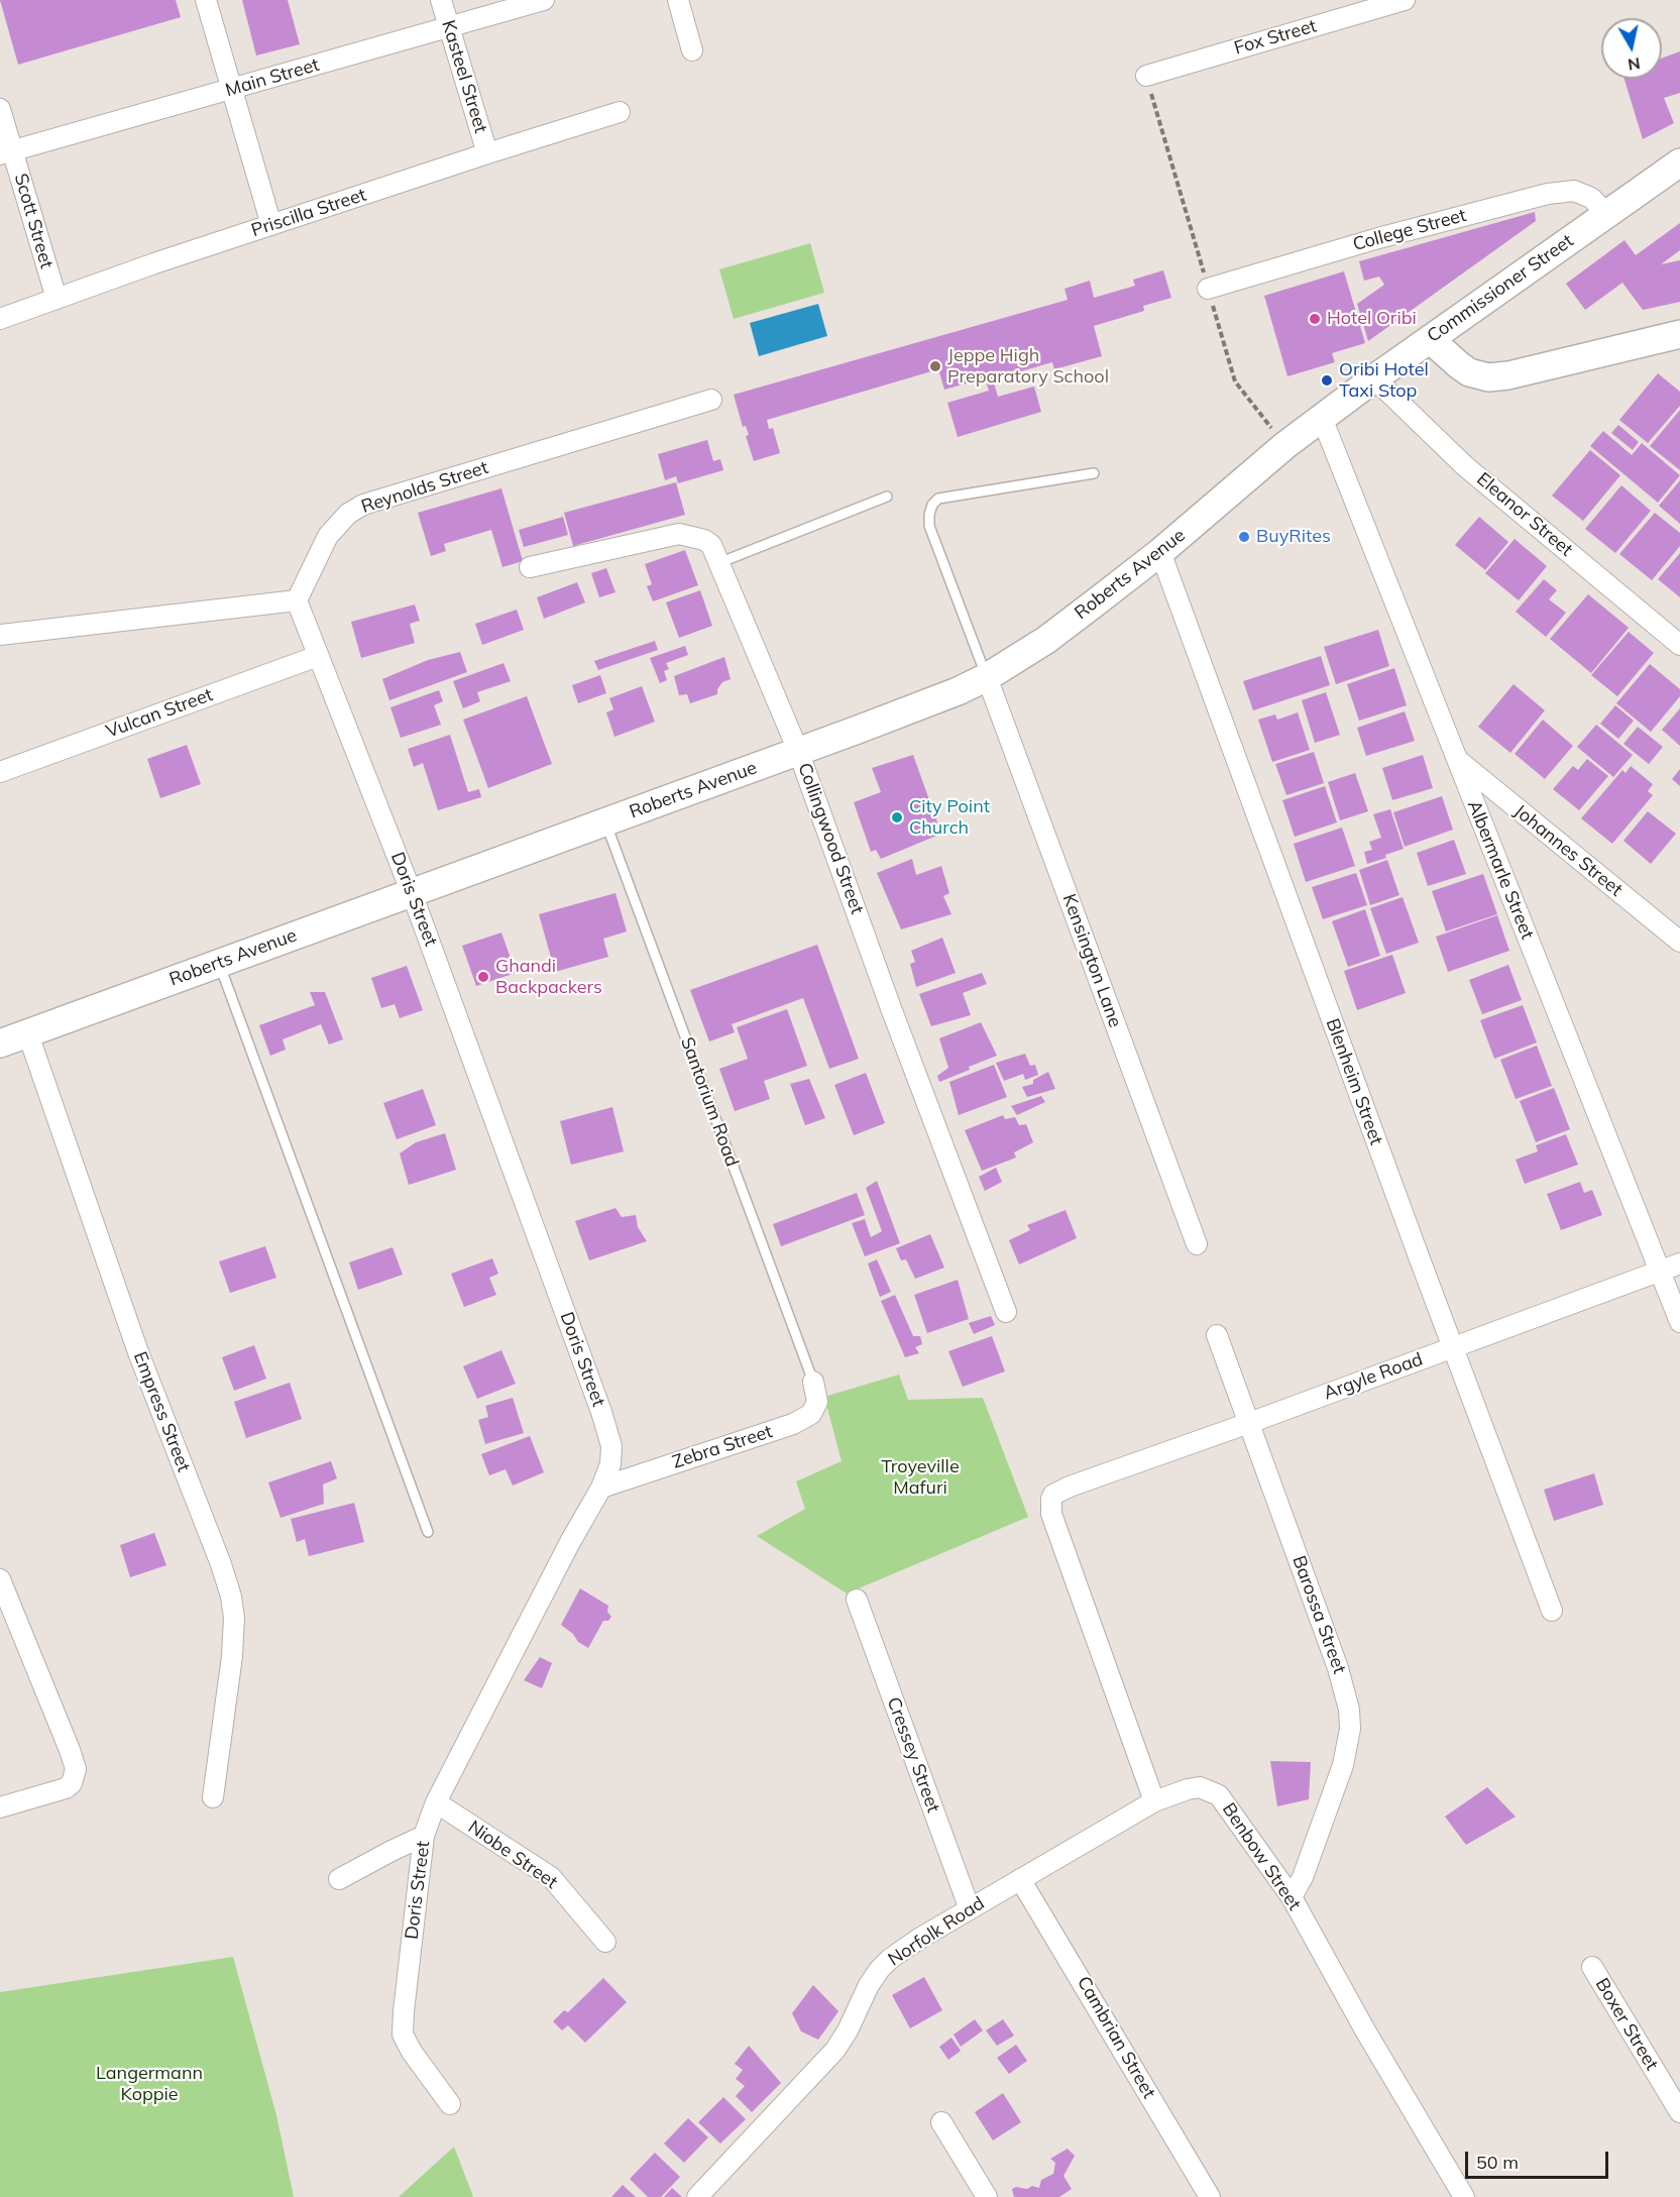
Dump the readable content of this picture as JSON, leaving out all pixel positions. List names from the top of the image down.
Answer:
{
  "streets": {
    "main road": ["Commissioner Street", "Roberts Avenue"],
    "street": [
      "Fox Street",
      "Kasteel Street",
      "Main Street",
      "Priscilla Street",
      "Scott Street",
      "College Street",
      "Reynolds Street",
      "Eleanor Street",
      "Vulcan Street",
      "Collingwood Street",
      "Johannes Street",
      "Albermarle Street",
      "Doris Street",
      "Kensington Lane",
      "Blenheim Street",
      "Argyle Road",
      "Empress Street",
      "Zebra Street",
      "Barossa Street",
      "Cressey Street",
      "Niobe Street",
      "Benbow Street",
      "Norfolk Road",
      "Boxer Street",
      "Cambrian Street"
    ],
    "lane": ["Santorium Road"]
  },
  "crossings": [
    ["Kasteel Street", "Main Street"],
    ["Kasteel Street", "Priscilla Street"],
    ["Main Street", "Scott Street"],
    ["Priscilla Street", "Scott Street"],
    ["College Street", "Commissioner Street"],
    ["Commissioner Street", "Eleanor Street"],
    ["Commissioner Street", "Roberts Avenue"],
    ["Commissioner Street", "Albermarle Street"],
    ["Reynolds Street", "Doris Street"],
    ["Roberts Avenue", "Collingwood Street"],
    ["Roberts Avenue", "Albermarle Street"],
    ["Roberts Avenue", "Doris Street"],
    ["Roberts Avenue", "Kensington Lane"],
    ["Roberts Avenue", "Blenheim Street"],
    ["Roberts Avenue", "Santorium Road"],
    ["Roberts Avenue", "Empress Street"],
    ["Vulcan Street", "Doris Street"],
    ["Johannes Street", "Albermarle Street"],
    ["Albermarle Street", "Argyle Road"],
    ["Doris Street", "Zebra Street"],
    ["Doris Street", "Niobe Street"],
    ["Blenheim Street", "Argyle Road"],
    ["Santorium Road", "Zebra Street"],
    ["Argyle Road", "Barossa Street"],
    ["Argyle Road", "Benbow Street"],
    ["Argyle Road", "Norfolk Road"],
    ["Barossa Street", "Benbow Street"],
    ["Cressey Street", "Norfolk Road"],
    ["Benbow Street", "Norfolk Road"],
    ["Norfolk Road", "Cambrian Street"]
  ],
  "parks": ["Troyeville Mafuri", "Langermann Koppie"],
  "places": [
    "Hotel Oribi",
    "Jeppe High Preparatory School",
    "Oribi Hotel Taxi Stop",
    "BuyRites",
    "City Point Church",
    "Ghandi Backpackers"
  ],
  "scale_bar": "50 m",
  "north": "bottom"
}
